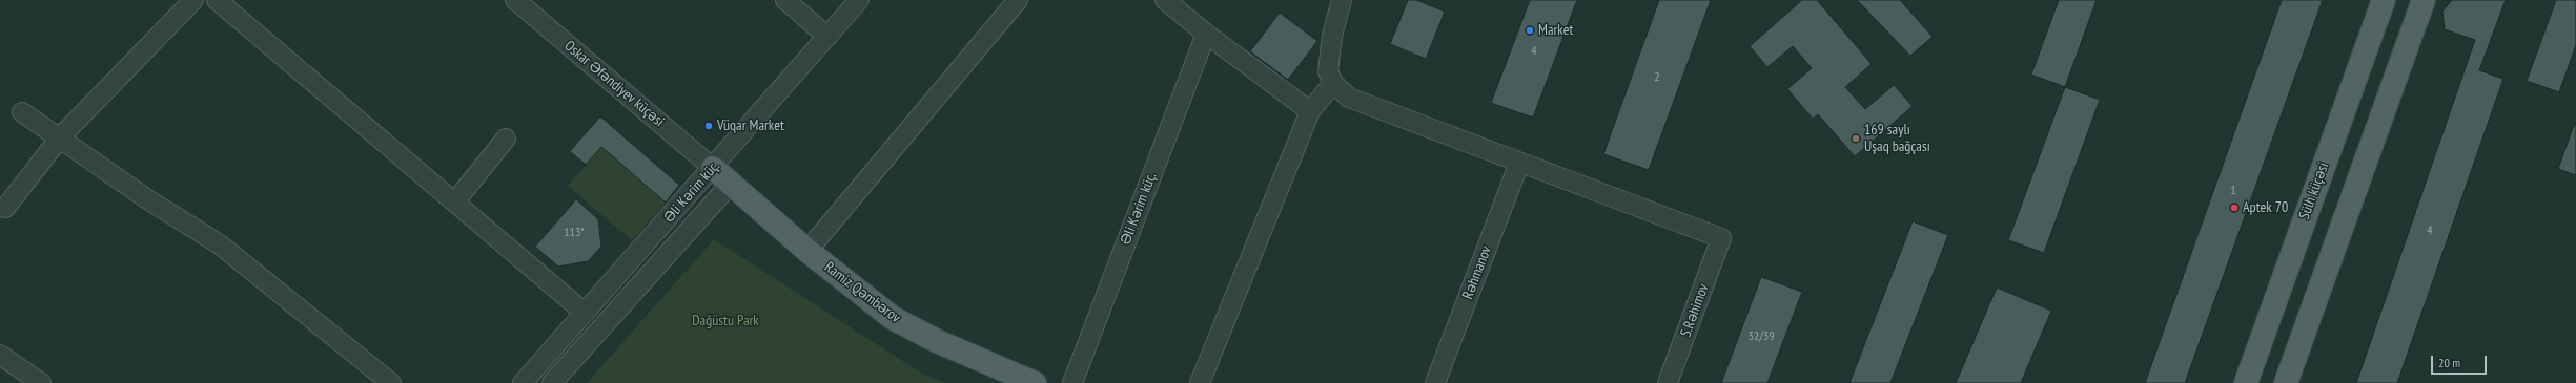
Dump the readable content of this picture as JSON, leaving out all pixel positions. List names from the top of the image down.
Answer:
{
  "streets": {
    "main road": ["Sülh küçəsi", "Ramiz Qəmbərov"],
    "street": [
      "Oskar Əfəndiyev küçəsi",
      "Əli Kərim küç.",
      "Rəhmanov",
      "S.Rəhimov"
    ]
  },
  "crossings": [
    ["Oskar Əfəndiyev küçəsi", "Əli Kərim küç."],
    ["Oskar Əfəndiyev küçəsi", "Ramiz Qəmbərov"],
    ["Əli Kərim küç.", "Ramiz Qəmbərov"],
    ["Rəhmanov", "S.Rəhimov"]
  ],
  "parks": ["Dağüstu Park"],
  "places": [
    "Market",
    "Vüqar Market",
    "169 saylı Uşaq bağçası",
    "Aptek 70"
  ],
  "house_numbers": [
    "4",
    "2",
    "1",
    "4",
    "113*",
    "32/39"
  ],
  "scale_bar": "20 m"
}
